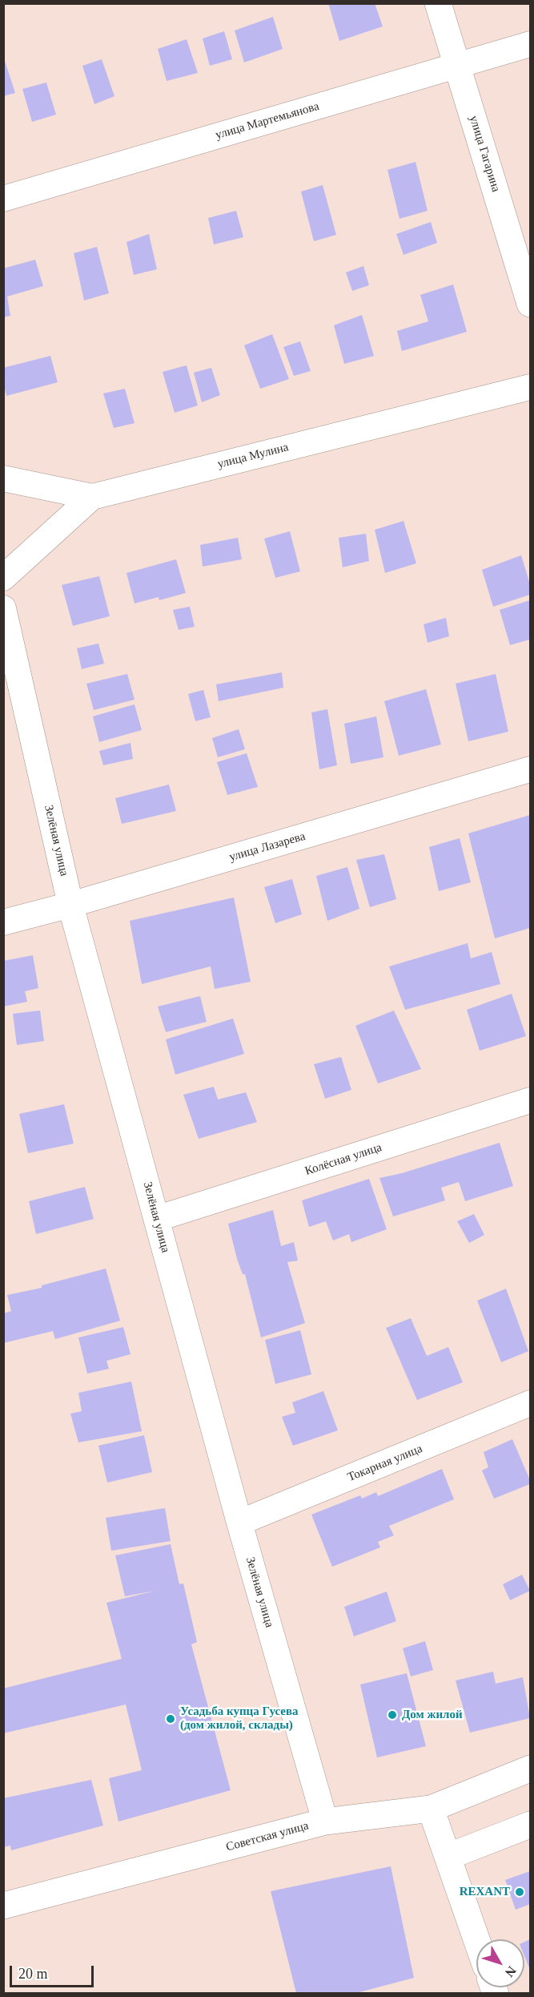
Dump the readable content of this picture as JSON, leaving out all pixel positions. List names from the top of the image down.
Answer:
{
  "streets": {
    "street": [
      "улица Мартемьянова",
      "улица Гагарина",
      "улица Мулина",
      "Зелёная улица",
      "улица Лазарева",
      "Колёсная улица",
      "Токарная улица",
      "Советская улица"
    ]
  },
  "crossings": [
    ["улица Мартемьянова", "улица Гагарина"],
    ["Зелёная улица", "улица Лазарева"],
    ["Зелёная улица", "Колёсная улица"],
    ["Зелёная улица", "Токарная улица"],
    ["Зелёная улица", "Советская улица"]
  ],
  "places": ["Дом жилой", "Усадьба купца Гусева (дом жилой, склады)", "REXANT"],
  "scale_bar": "20 m",
  "north": "bottom right"
}
